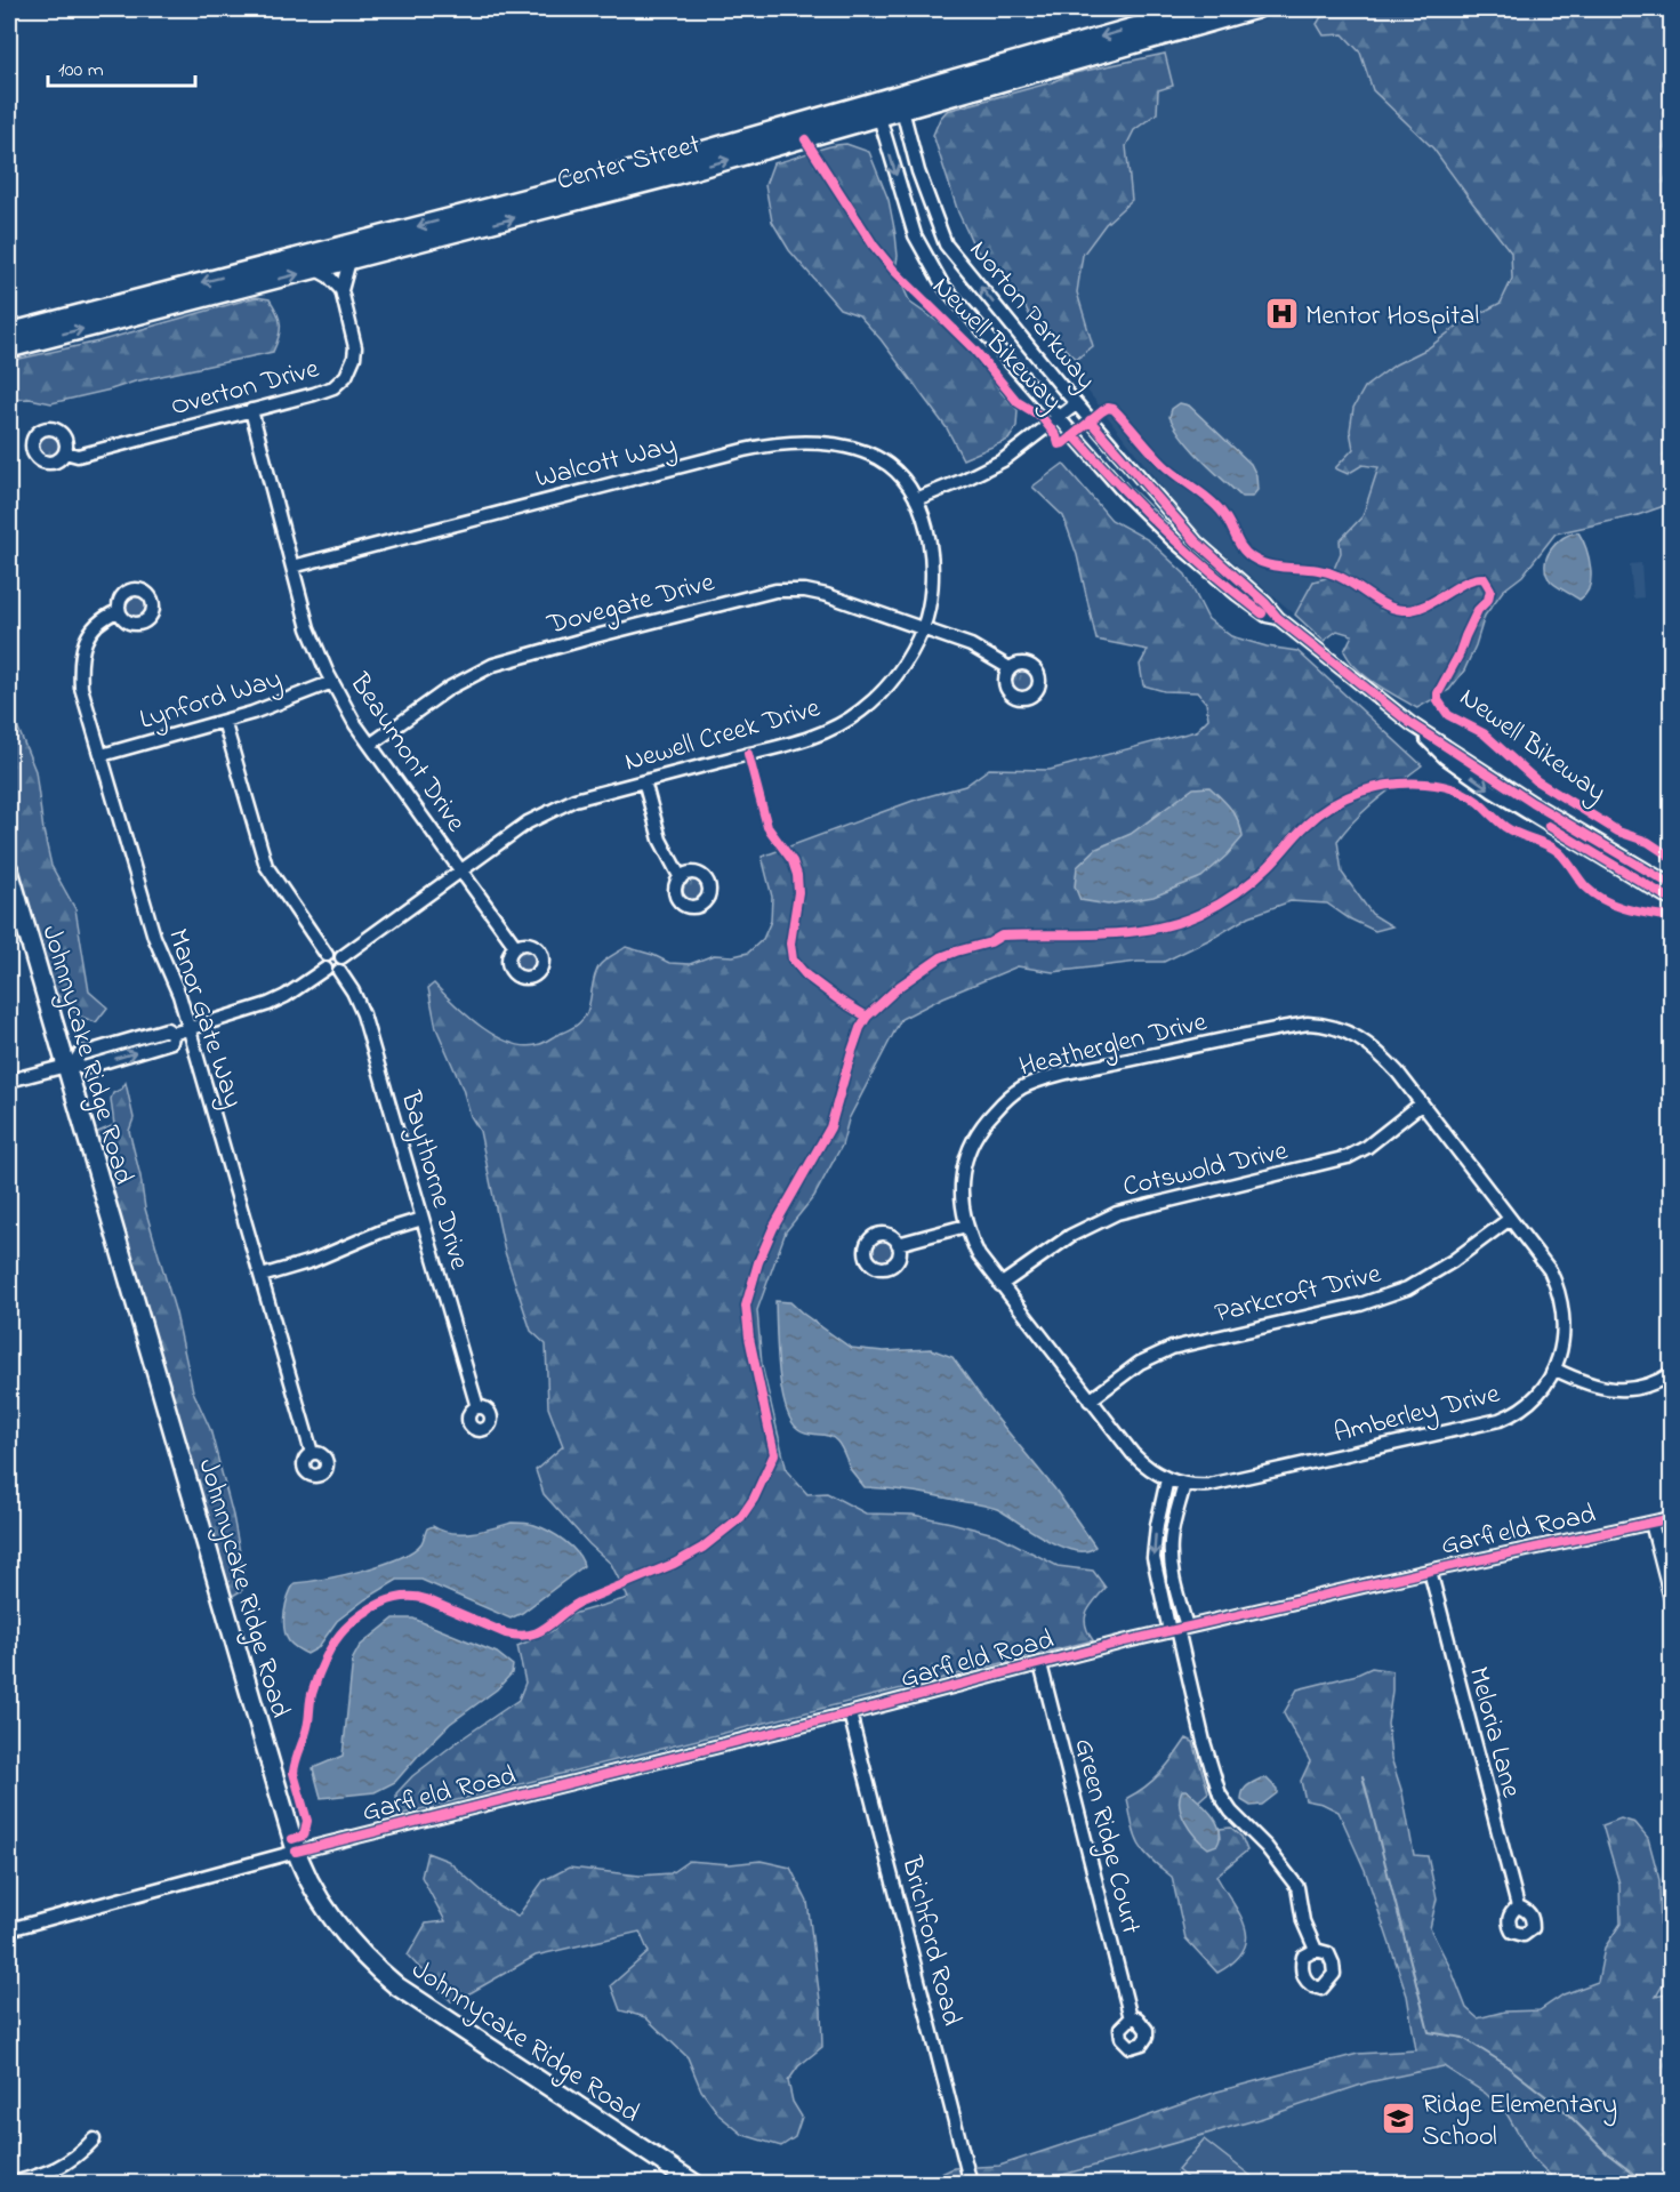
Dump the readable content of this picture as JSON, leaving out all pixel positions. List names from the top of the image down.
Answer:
{
  "streets": {
    "main road": ["Center Street", "Johnnycake Ridge Road"],
    "street": [
      "Norton Parkway",
      "Overton Drive",
      "Walcott Way",
      "Dovegate Drive",
      "Lynford Way",
      "Newell Creek Drive",
      "Beaumont Drive",
      "Manor Gate Way",
      "Heatherglen Drive",
      "Cotswold Drive",
      "Baythorne Drive",
      "Parkcroft Drive",
      "Amberley Drive",
      "Garfield Road",
      "Meloria Lane",
      "Green Ridge Court",
      "Brichford Road"
    ],
    "cycle path": ["Newell Bikeway"]
  },
  "crossings": [
    ["Center Street", "Norton Parkway"],
    ["Center Street", "Overton Drive"],
    ["Overton Drive", "Beaumont Drive"],
    ["Walcott Way", "Newell Creek Drive"],
    ["Walcott Way", "Beaumont Drive"],
    ["Dovegate Drive", "Newell Creek Drive"],
    ["Dovegate Drive", "Beaumont Drive"],
    ["Lynford Way", "Beaumont Drive"],
    ["Lynford Way", "Manor Gate Way"],
    ["Newell Creek Drive", "Beaumont Drive"],
    ["Newell Creek Drive", "Baythorne Drive"],
    ["Heatherglen Drive", "Cotswold Drive"],
    ["Heatherglen Drive", "Parkcroft Drive"],
    ["Heatherglen Drive", "Amberley Drive"],
    ["Johnnycake Ridge Road", "Garfield Road"],
    ["Cotswold Drive", "Amberley Drive"],
    ["Parkcroft Drive", "Amberley Drive"],
    ["Garfield Road", "Meloria Lane"],
    ["Garfield Road", "Green Ridge Court"],
    ["Garfield Road", "Brichford Road"]
  ],
  "places": {
    "hospital": ["Mentor Hospital"],
    "school or university": ["Ridge Elementary School"]
  },
  "scale_bar": "100 m"
}
